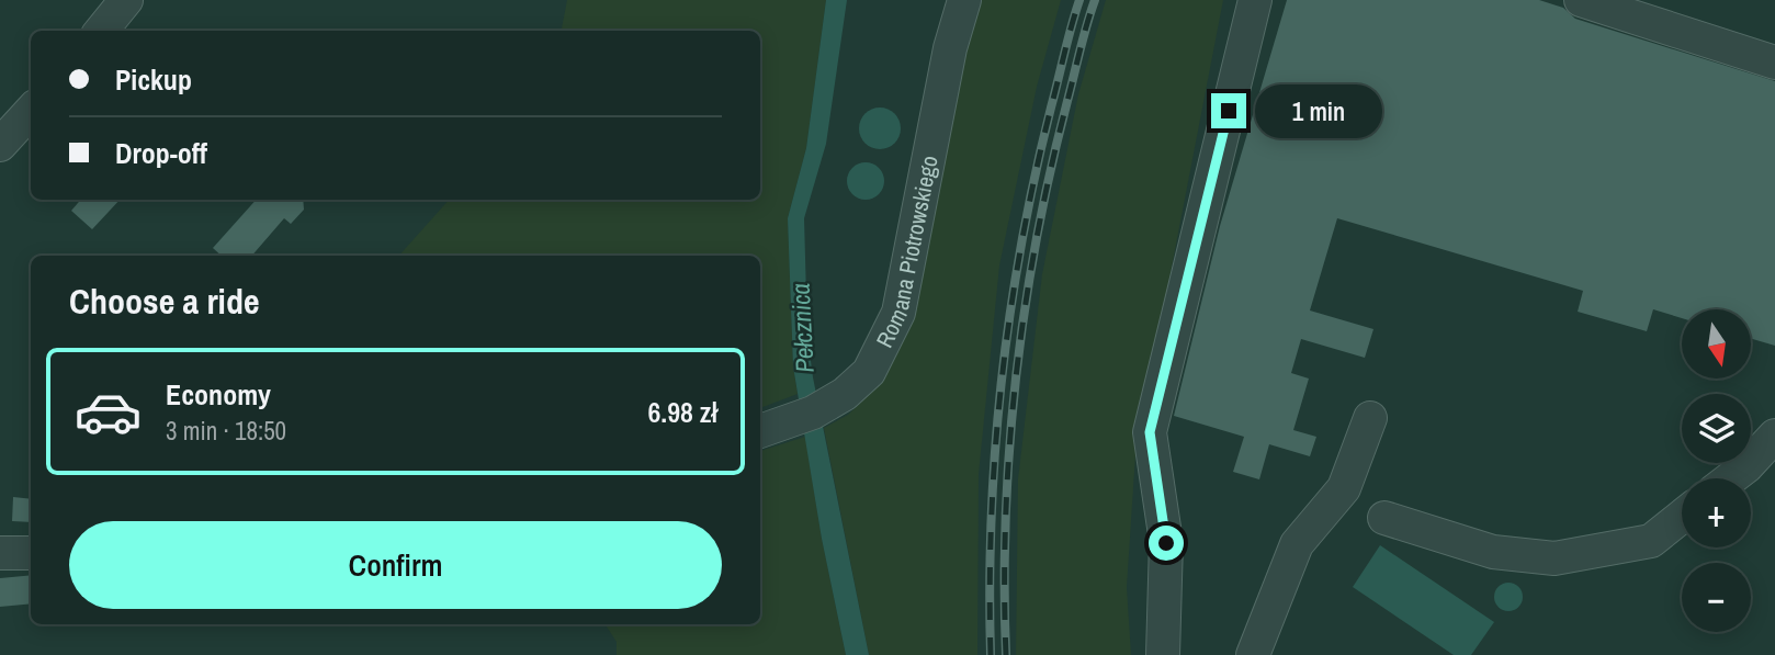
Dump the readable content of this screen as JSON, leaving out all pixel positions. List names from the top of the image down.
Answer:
{
  "streets": {
    "street": ["Romana Piotrowskiego"]
  },
  "water": ["Pełcznica"],
  "north": "bottom",
  "page": {
    "banner": ["Pickup", "Drop-off"],
    "bubble": "1 min",
    "heading": "Choose a ride",
    "map_buttons": ["+", "−"],
    "list": [
      {
        "name": "Economy",
        "note": "3 min · 18:50",
        "value": "6.98 zł"
      }
    ],
    "buttons": "Confirm"
  }
}
